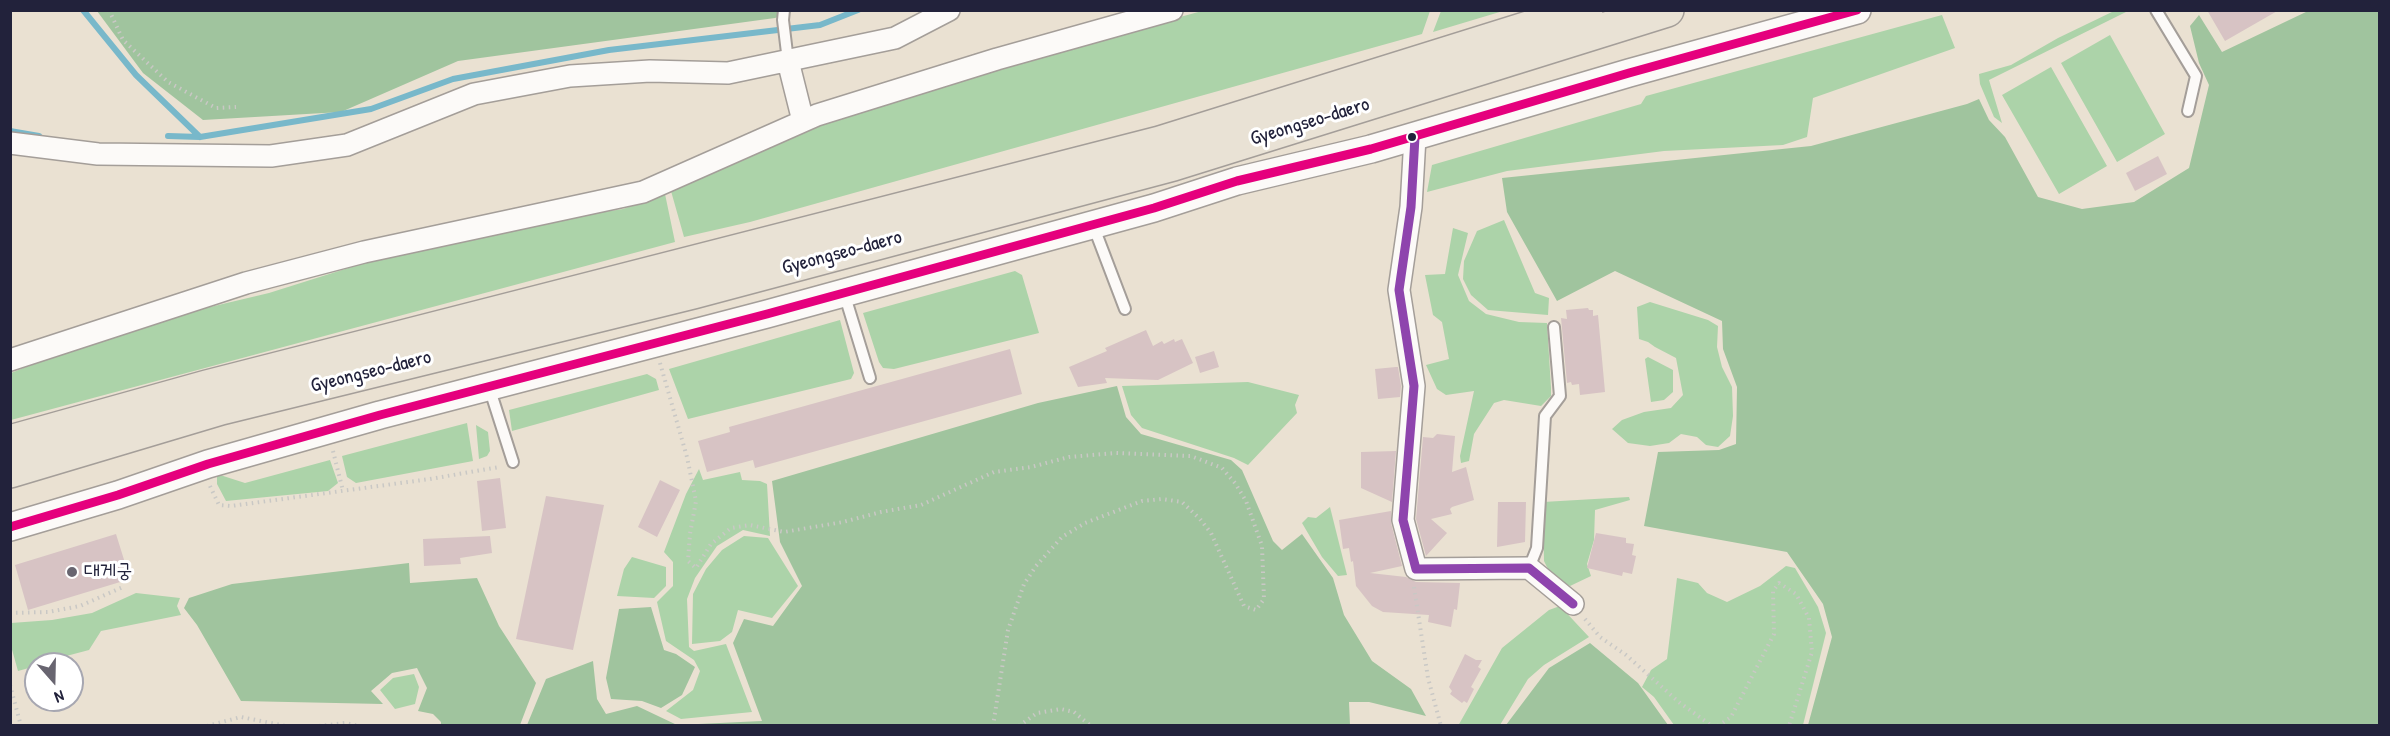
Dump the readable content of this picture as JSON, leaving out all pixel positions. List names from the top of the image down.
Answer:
{
  "streets": {
    "main road": ["Gyeongseo-daero"]
  },
  "places": ["대게궁"],
  "north": "bottom"
}
